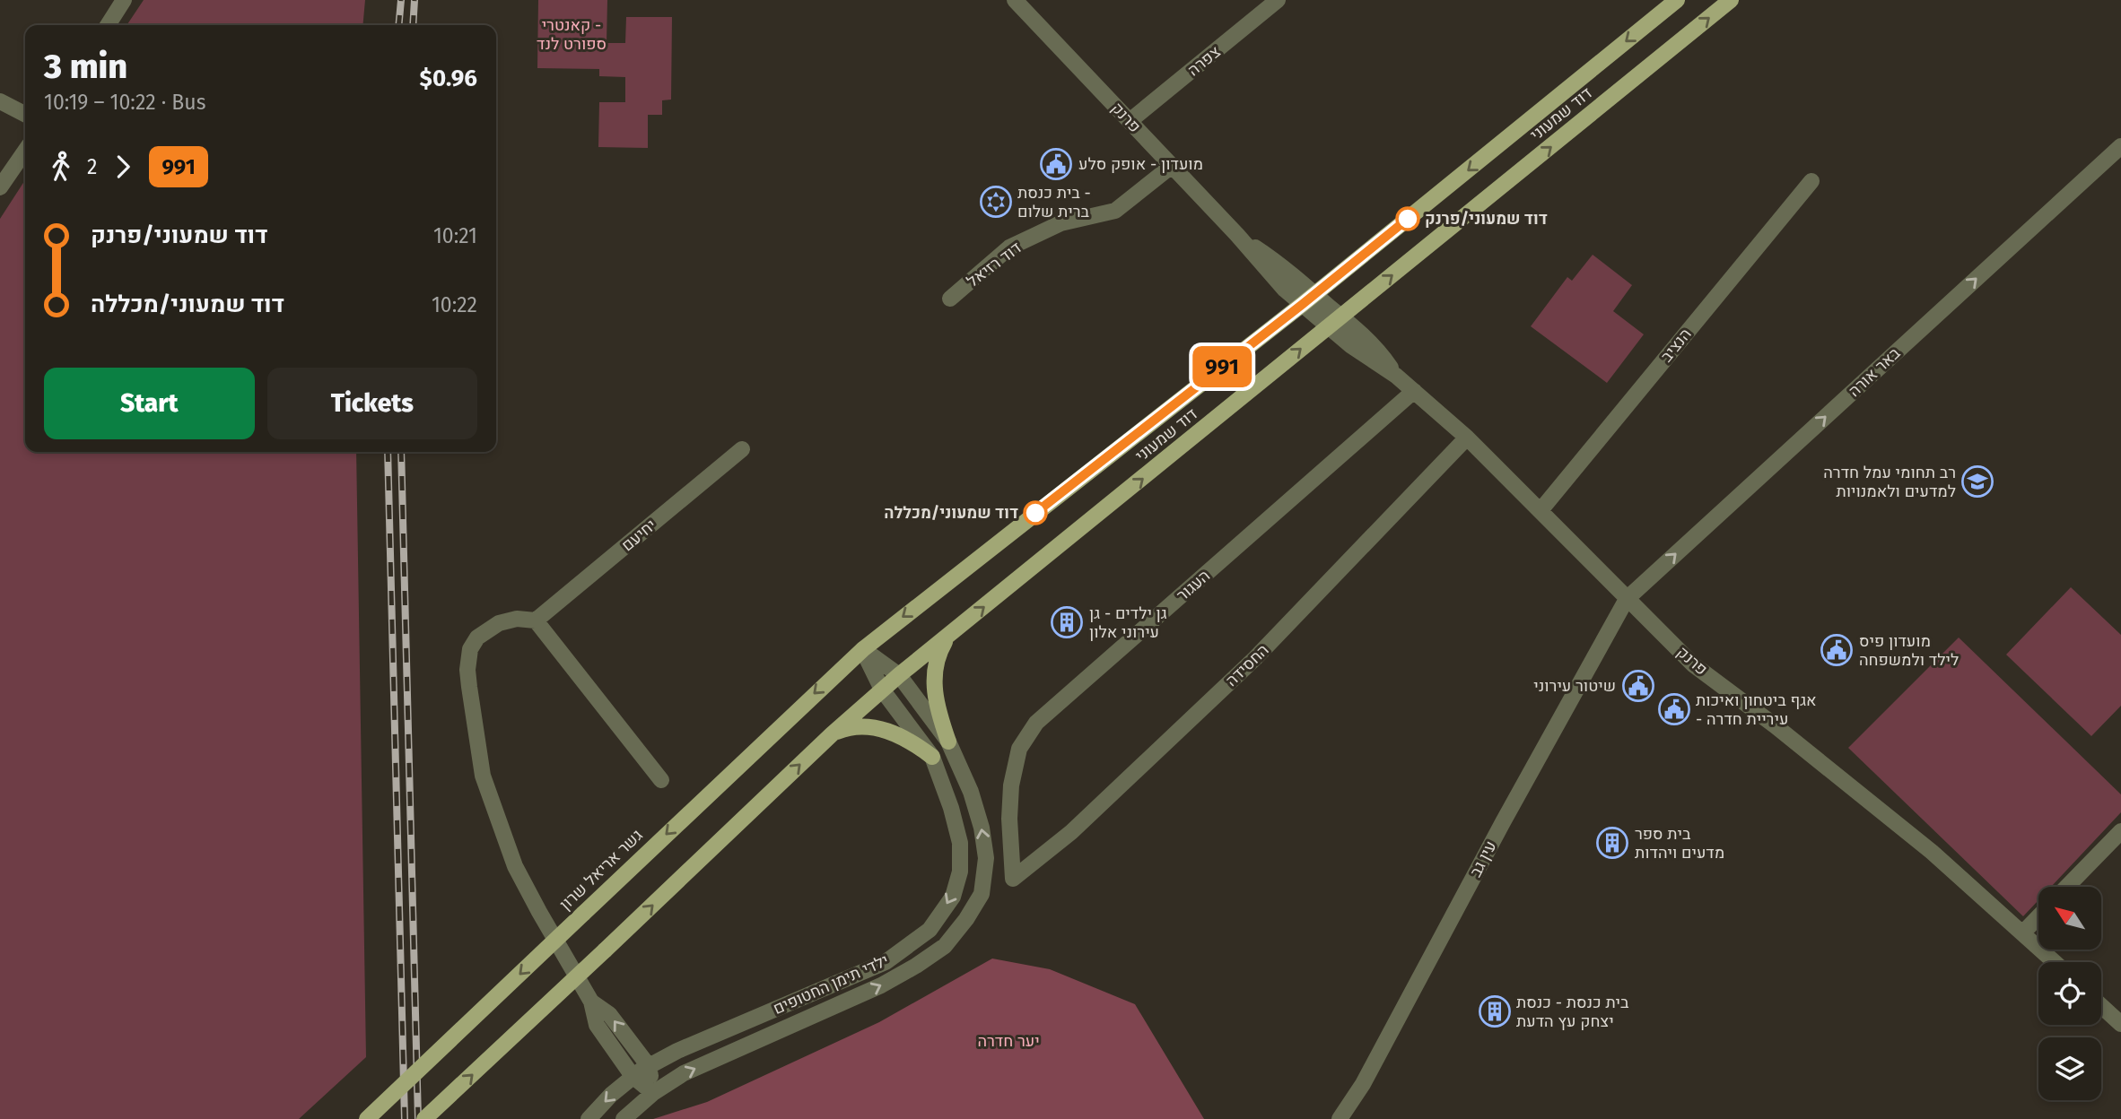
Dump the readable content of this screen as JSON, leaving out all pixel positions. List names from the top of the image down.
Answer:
{
  "streets": {
    "main road": ["דוד שמעוני", "גשר אריאל שרון"],
    "street": [
      "צפרה",
      "פרנק",
      "דוד רזיאל",
      "הנציב",
      "באר אורה",
      "יחיעם",
      "העגור",
      "החסידה",
      "עין גב",
      "ילדי תימן החטופים"
    ]
  },
  "crossings": [
    ["צפרה", "פרנק"],
    ["דוד שמעוני", "פרנק"],
    ["דוד שמעוני", "גשר אריאל שרון"],
    ["דוד שמעוני", "ילדי תימן החטופים"],
    ["פרנק", "דוד רזיאל"],
    ["פרנק", "הנציב"],
    ["פרנק", "באר אורה"],
    ["פרנק", "העגור"],
    ["פרנק", "החסידה"],
    ["פרנק", "עין גב"],
    ["באר אורה", "עין גב"],
    ["העגור", "החסידה"],
    ["גשר אריאל שרון", "ילדי תימן החטופים"]
  ],
  "one_way": ["באר אורה"],
  "parks": ["קאנטרי - ספורט לנד", "יער חדרה"],
  "places": {
    "public building": [
      "מועדון - אופק סלע",
      "מועדון פיס לילד ולמשפחה",
      "שיטור עירוני",
      "אגף ביטחון ואיכות - עיריית חדרה"
    ],
    "synagogue": ["בית כנסת - ברית שלום"],
    "other": ["דוד שמעוני/פרנק", "דוד שמעוני/מכללה"],
    "school or university": ["רב תחומי עמל חדרה למדעים ולאמנויות"],
    "building": ["גן ילדים - גן עירוני אלון", "בית ספר מדעים ויהדות", "בית כנסת - כנסת יצחק עץ הדעת"]
  },
  "lines": ["bus line 991"],
  "north": "top left",
  "page": {
    "on_map": "991",
    "heading": ["3 min", "10:19 – 10:22 · Bus", "$0.96"],
    "legs": ["2", "991"],
    "list": [
      {
        "name": "דוד שמעוני/פרנק",
        "value": "10:21"
      },
      {
        "name": "דוד שמעוני/מכללה",
        "value": "10:22"
      }
    ],
    "buttons": ["Start", "Tickets"]
  }
}
